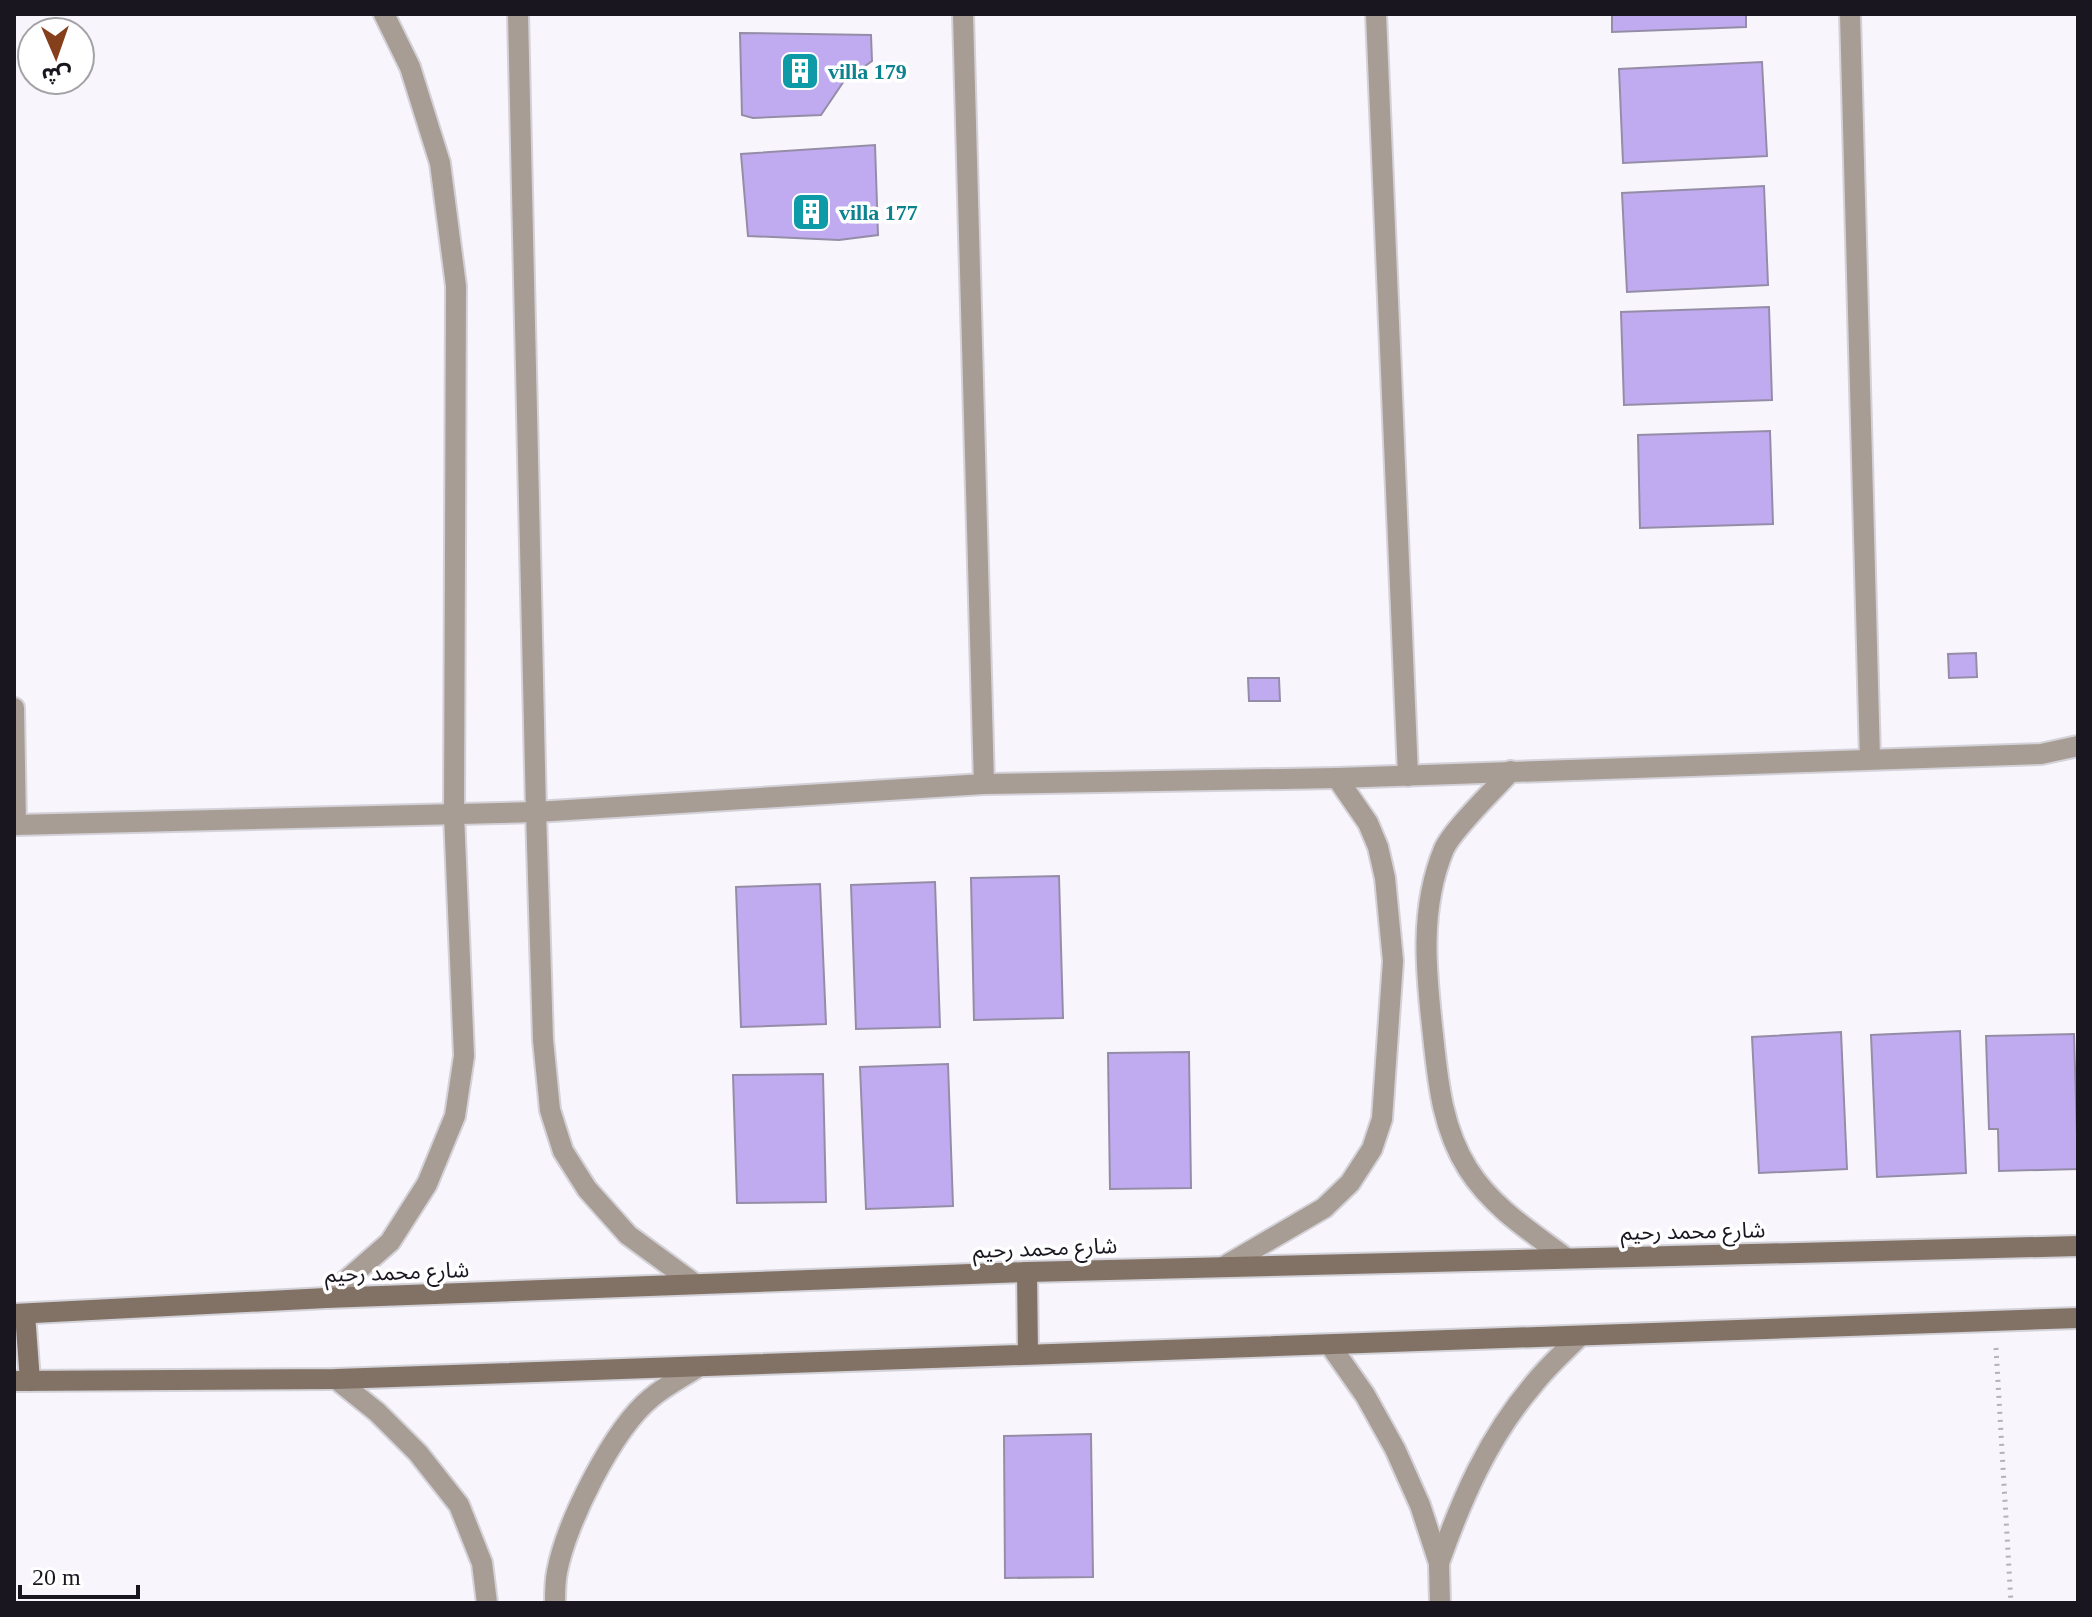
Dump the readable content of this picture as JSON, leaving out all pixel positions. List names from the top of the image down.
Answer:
{
  "streets": {
    "street": ["شارع محمد رحيم"]
  },
  "places": {
    "building": ["villa 179", "villa 177"]
  },
  "scale_bar": "20 m",
  "north": "bottom"
}
